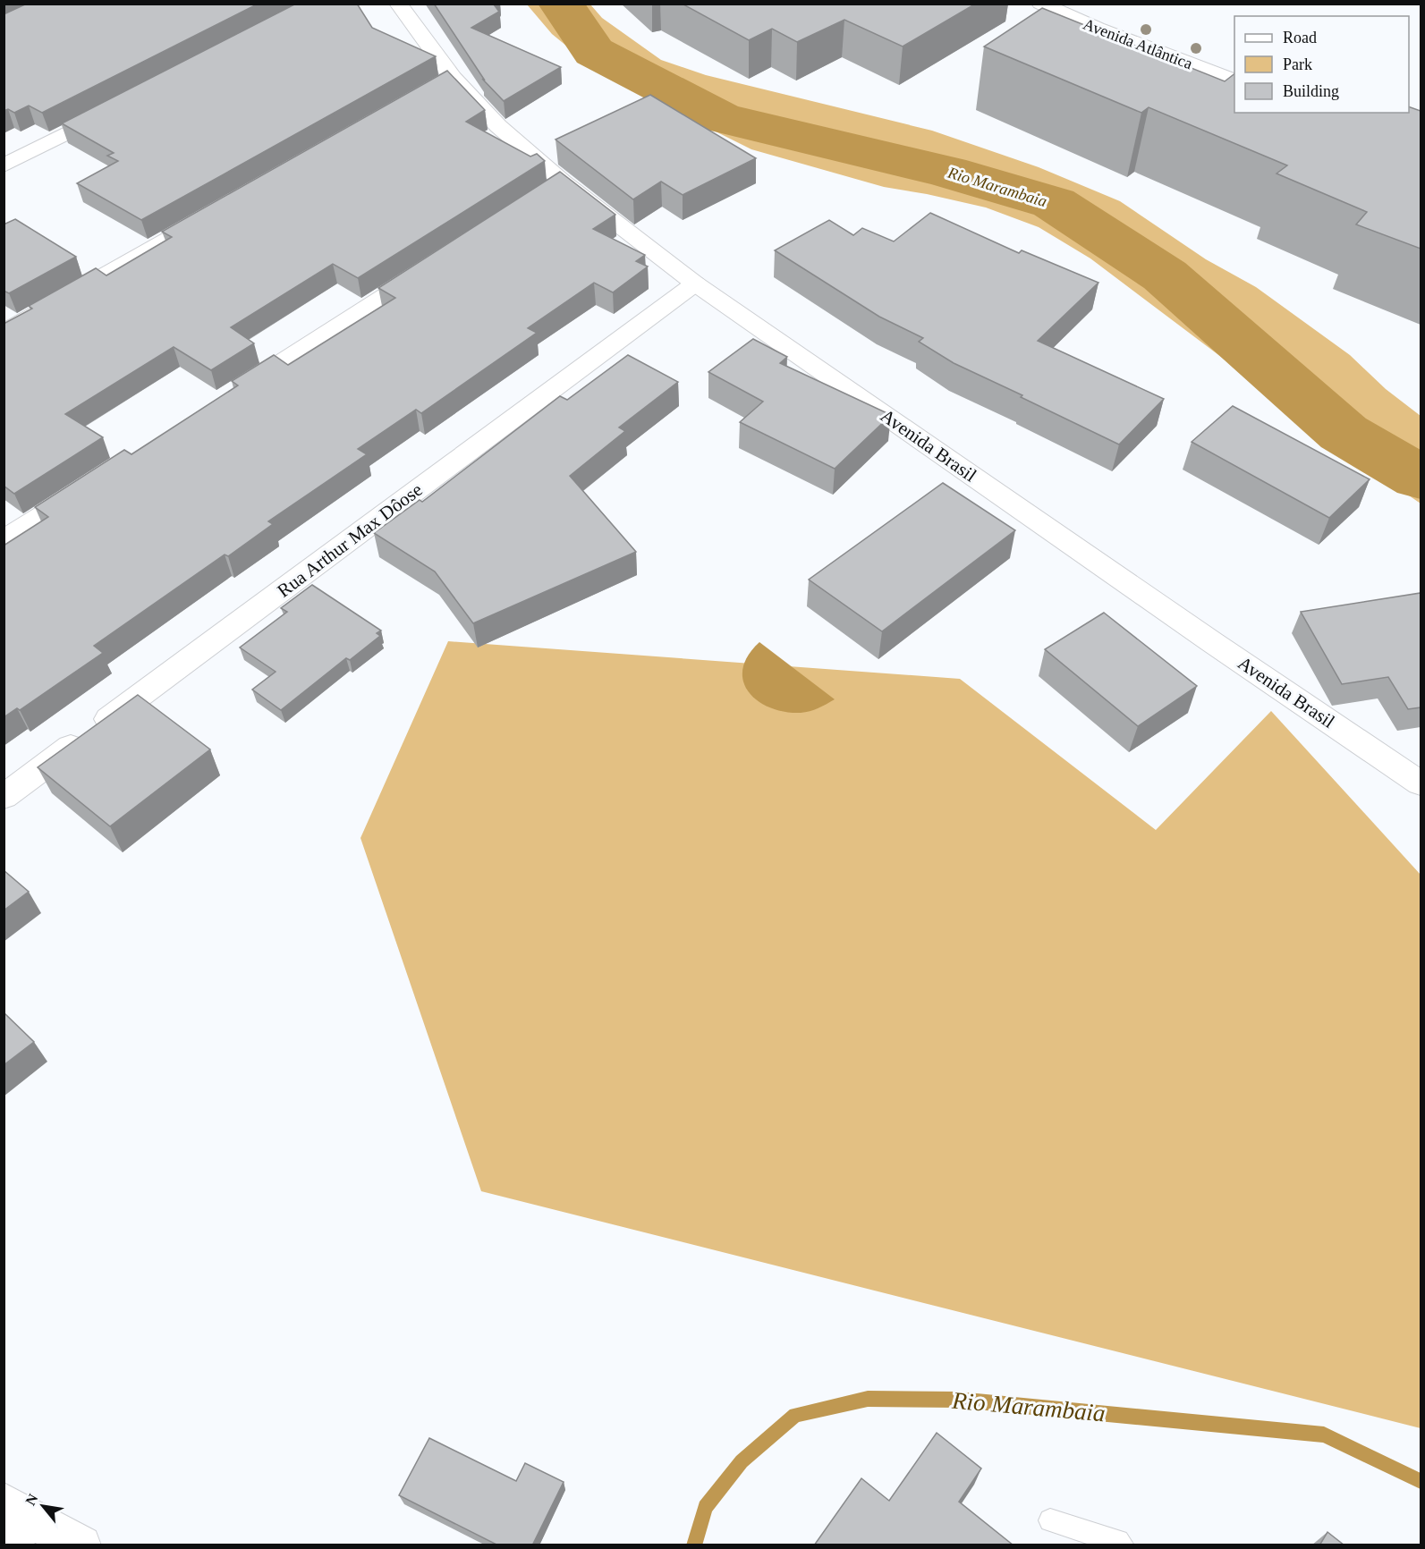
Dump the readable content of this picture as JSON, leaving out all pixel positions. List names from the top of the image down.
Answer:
{
  "streets": {
    "main road": ["Avenida Atlântica", "Avenida Brasil", "Rua Arthur Max Dôose"]
  },
  "crossings": [
    ["Avenida Brasil", "Rua Arthur Max Dôose"]
  ],
  "water": ["Rio Marambaia"],
  "legend": ["Road", "Park", "Building"],
  "north": "top left"
}
